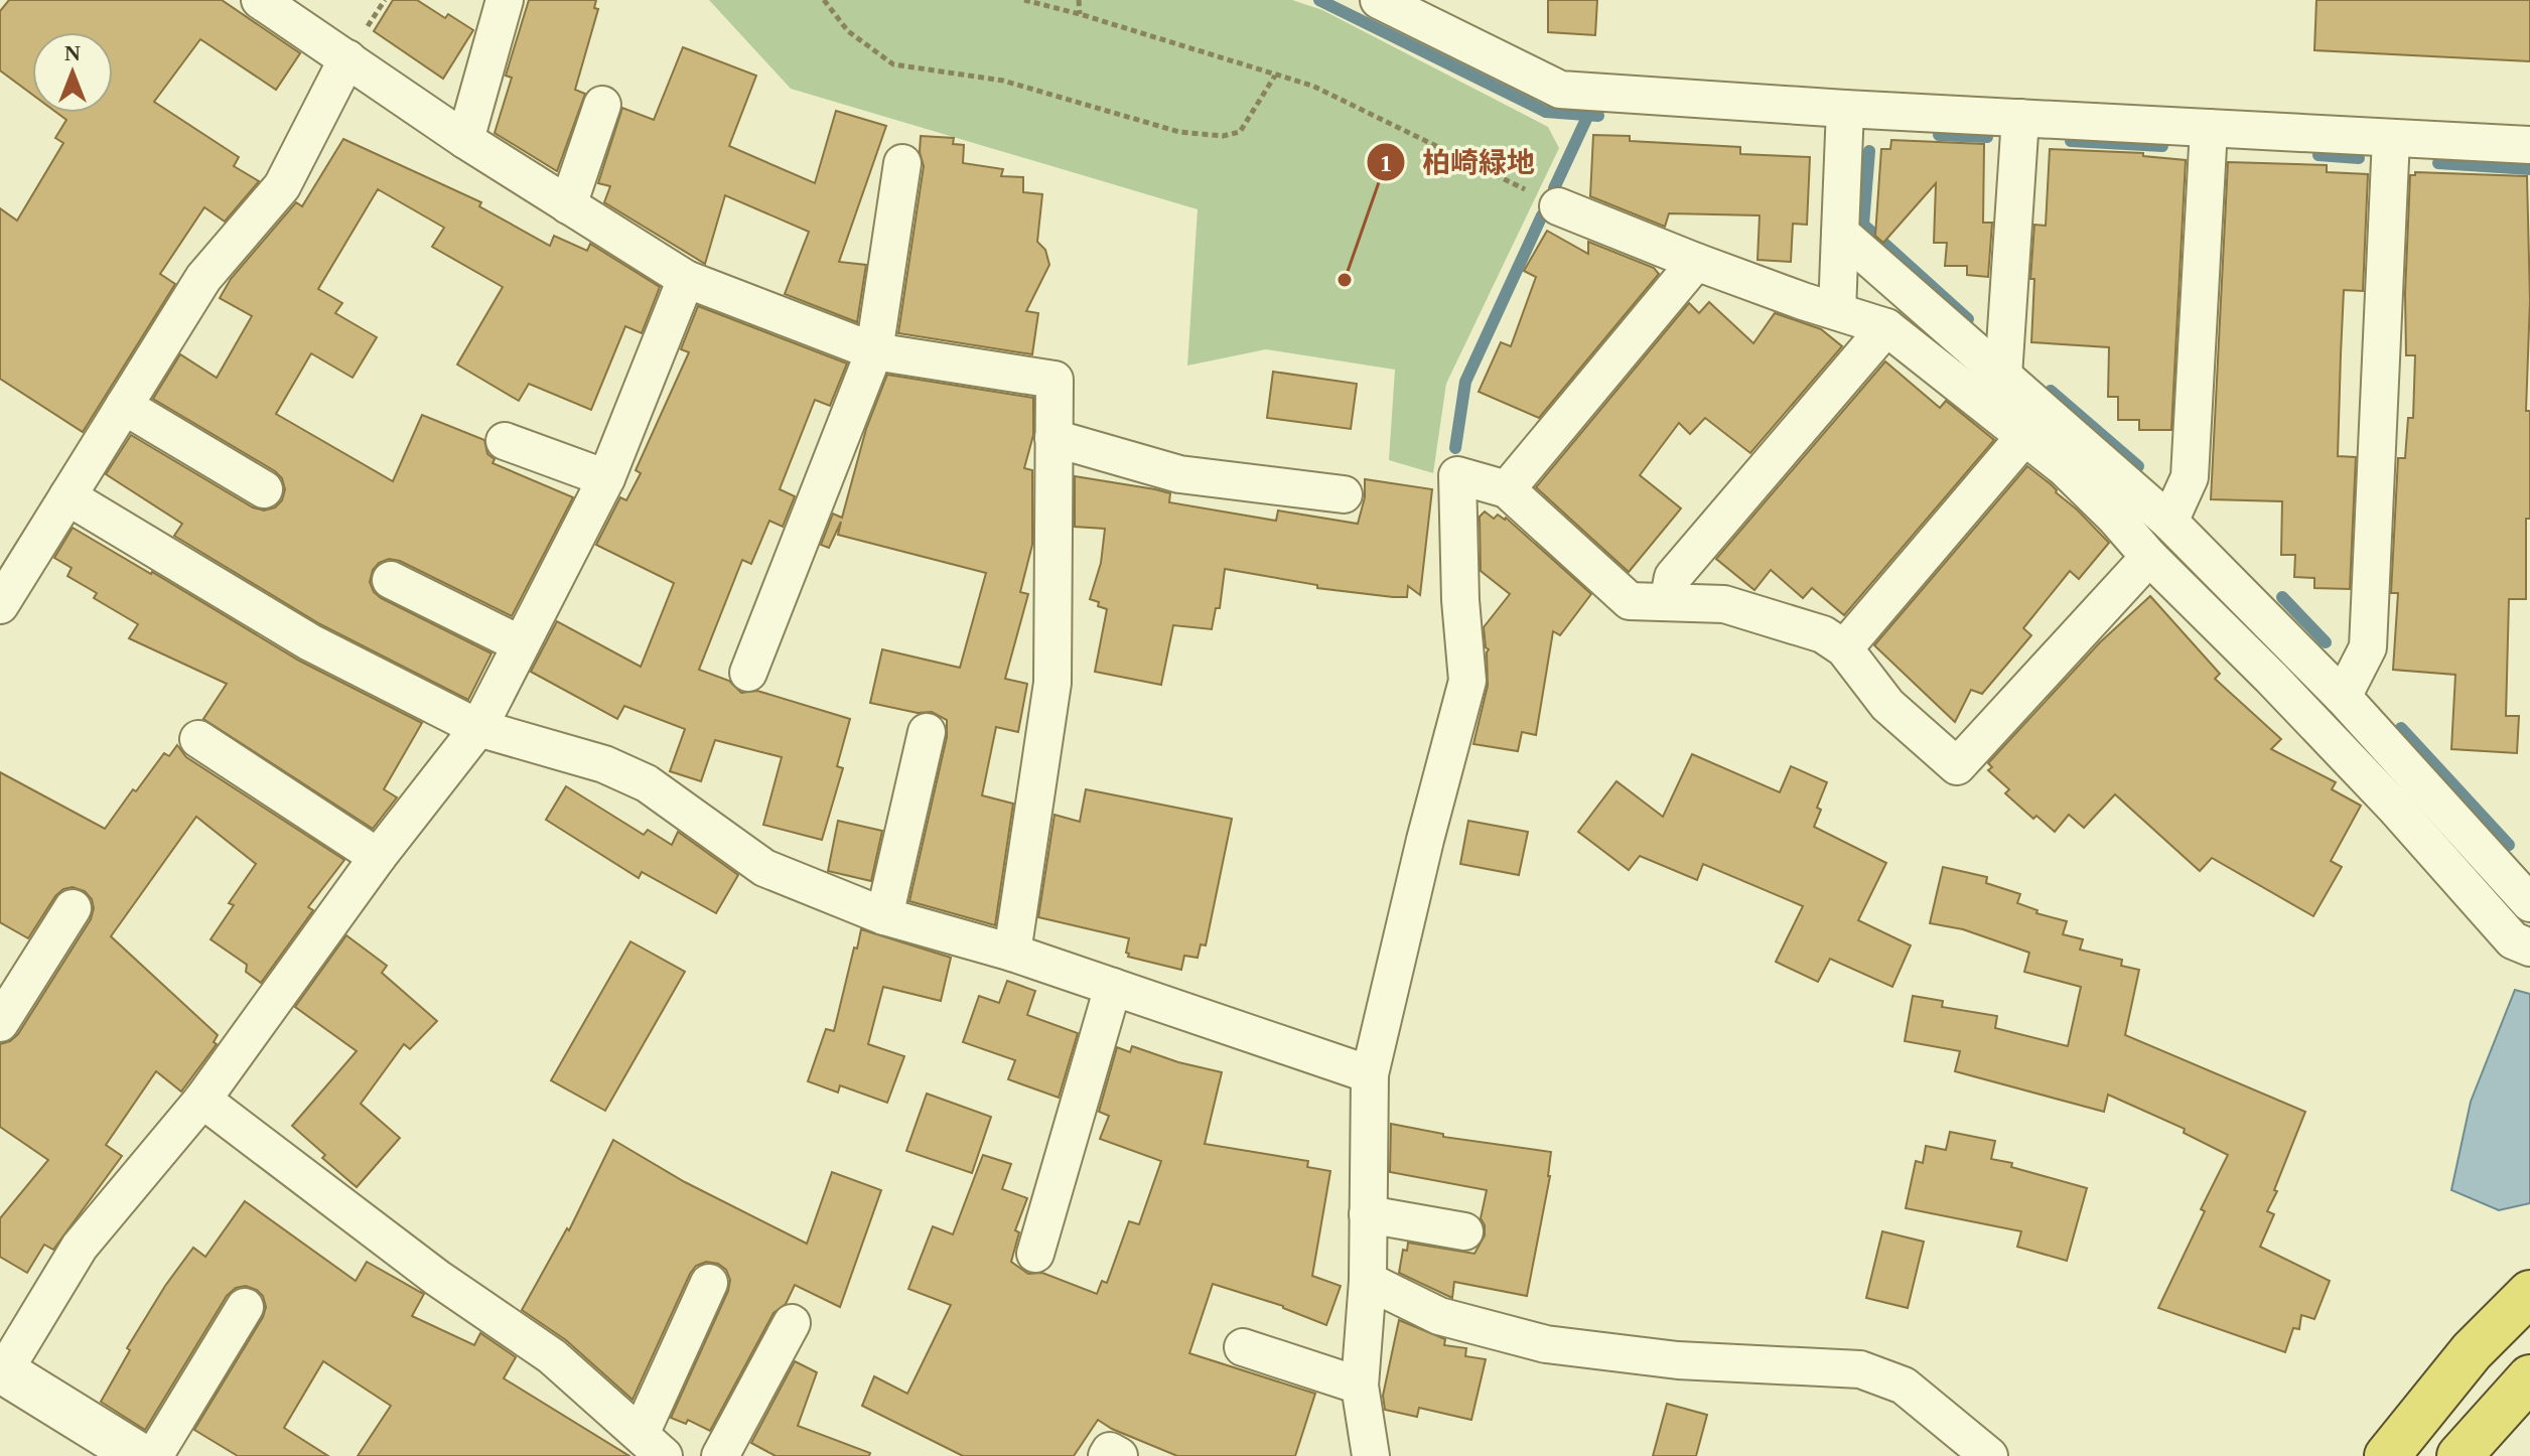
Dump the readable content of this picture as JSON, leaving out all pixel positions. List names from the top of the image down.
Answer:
{
  "places": ["柏崎緑地"],
  "north": "top"
}
